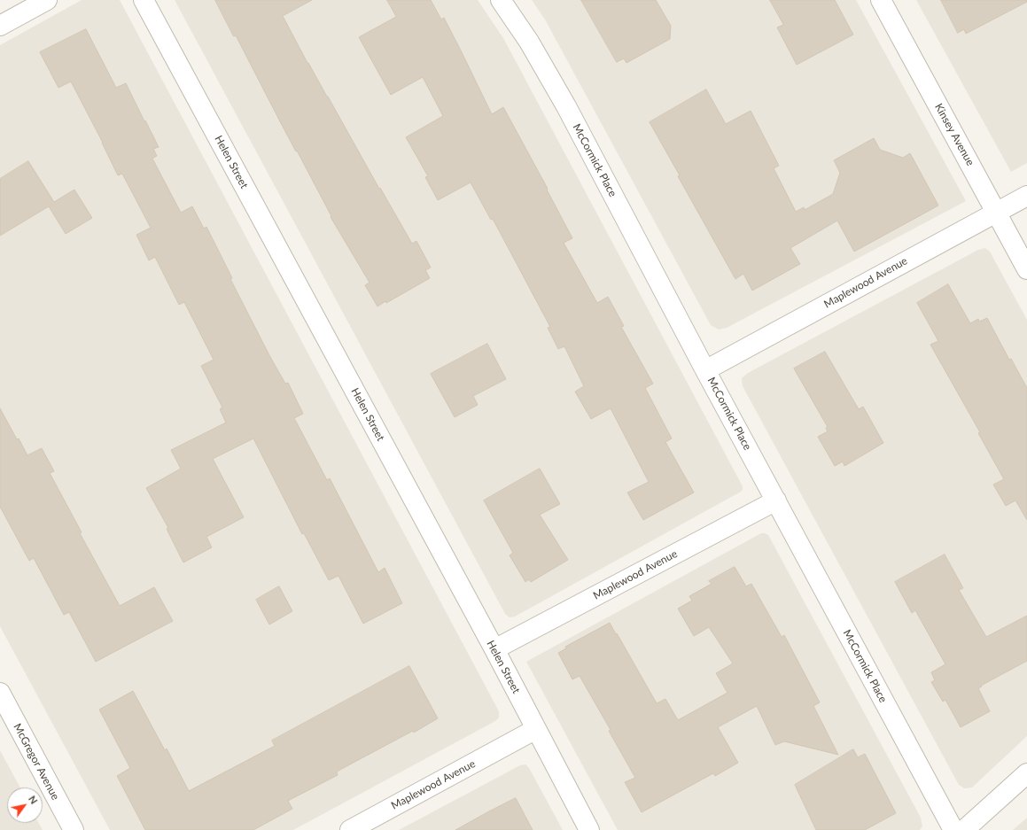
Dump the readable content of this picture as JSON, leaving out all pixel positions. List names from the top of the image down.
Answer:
{
  "streets": {
    "street": [
      "Kinsey Avenue",
      "McCormick Place",
      "Helen Street",
      "Maplewood Avenue",
      "McGregor Avenue"
    ]
  },
  "crossings": [
    ["Kinsey Avenue", "Maplewood Avenue"],
    ["McCormick Place", "Maplewood Avenue"],
    ["Helen Street", "Maplewood Avenue"]
  ],
  "north": "top right"
}
